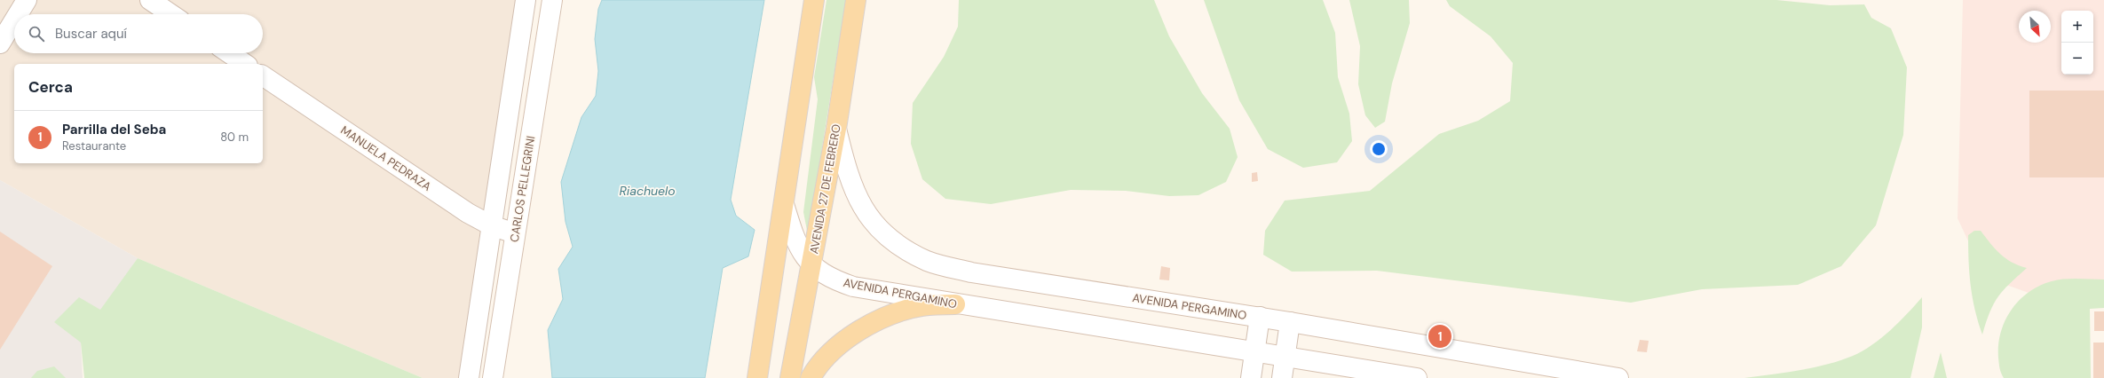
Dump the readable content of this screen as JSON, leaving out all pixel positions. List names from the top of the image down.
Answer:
{
  "streets": {
    "main road": [
      "MANUELA PEDRAZA",
      "CARLOS PELLEGRINI",
      "AVENIDA 27 DE FEBRERO",
      "AVENIDA PERGAMINO"
    ]
  },
  "crossings": [
    ["MANUELA PEDRAZA", "CARLOS PELLEGRINI"],
    ["AVENIDA 27 DE FEBRERO", "AVENIDA PERGAMINO"]
  ],
  "water": ["Riachuelo"],
  "north": "bottom right",
  "page": {
    "map_buttons": ["+", "−"],
    "search": "Buscar aquí",
    "heading": "Cerca",
    "list": [
      {
        "mark": "1",
        "name": "Parrilla del Seba",
        "note": "Restaurante",
        "value": "80 m"
      }
    ],
    "pins": "1"
  }
}
